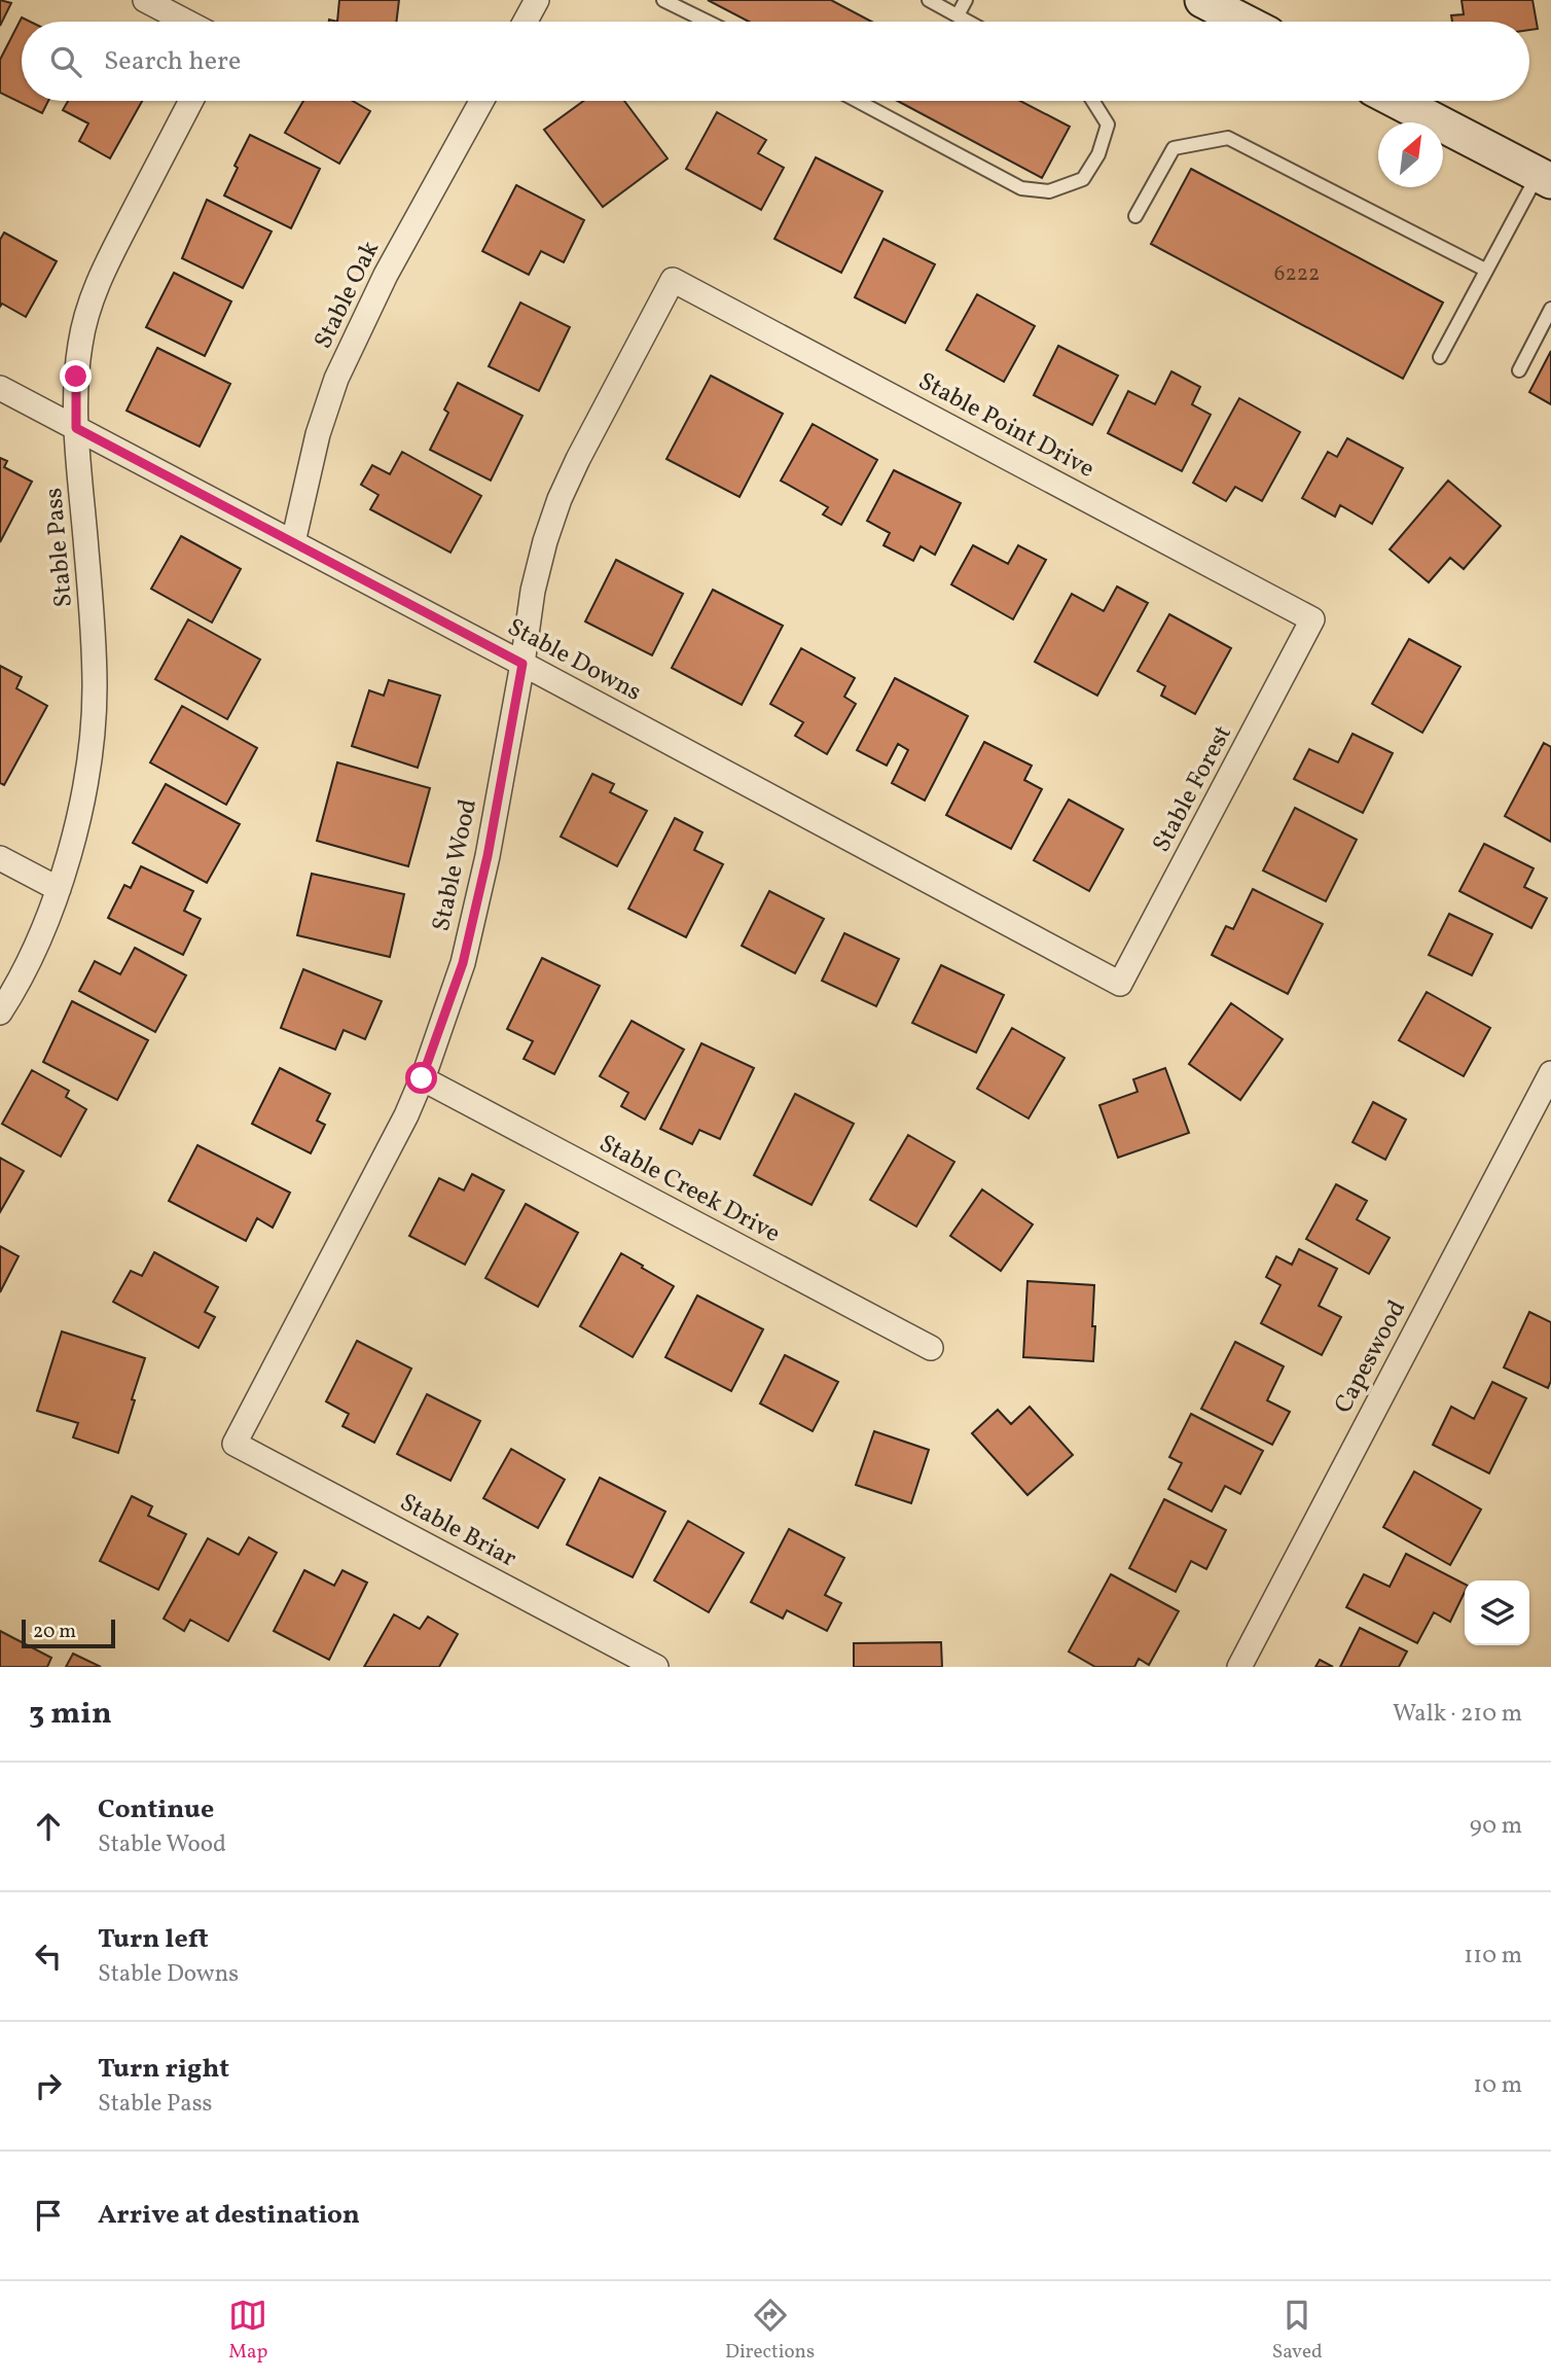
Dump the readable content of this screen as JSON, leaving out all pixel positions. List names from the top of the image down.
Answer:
{
  "streets": {
    "street": [
      "Stable Oak",
      "Stable Point Drive",
      "Stable Pass",
      "Stable Downs",
      "Stable Forest",
      "Stable Wood",
      "Stable Creek Drive",
      "Capeswood",
      "Stable Briar"
    ]
  },
  "crossings": [
    ["Stable Oak", "Stable Downs"],
    ["Stable Point Drive", "Stable Forest"],
    ["Stable Point Drive", "Stable Wood"],
    ["Stable Pass", "Stable Downs"],
    ["Stable Downs", "Stable Forest"],
    ["Stable Downs", "Stable Wood"],
    ["Stable Wood", "Stable Creek Drive"],
    ["Stable Wood", "Stable Briar"]
  ],
  "house_numbers": ["6222"],
  "scale_bar": "20 m",
  "north": "top right",
  "page": {
    "search": "Search here",
    "scale": "20 m",
    "heading": ["3 min", "Walk · 210 m"],
    "list": [
      ["Continue", "Stable Wood", "90 m"],
      ["Turn left", "Stable Downs", "110 m"],
      ["Turn right", "Stable Pass", "10 m"],
      "Arrive at destination"
    ],
    "nav": ["Map", "Directions", "Saved"]
  }
}
